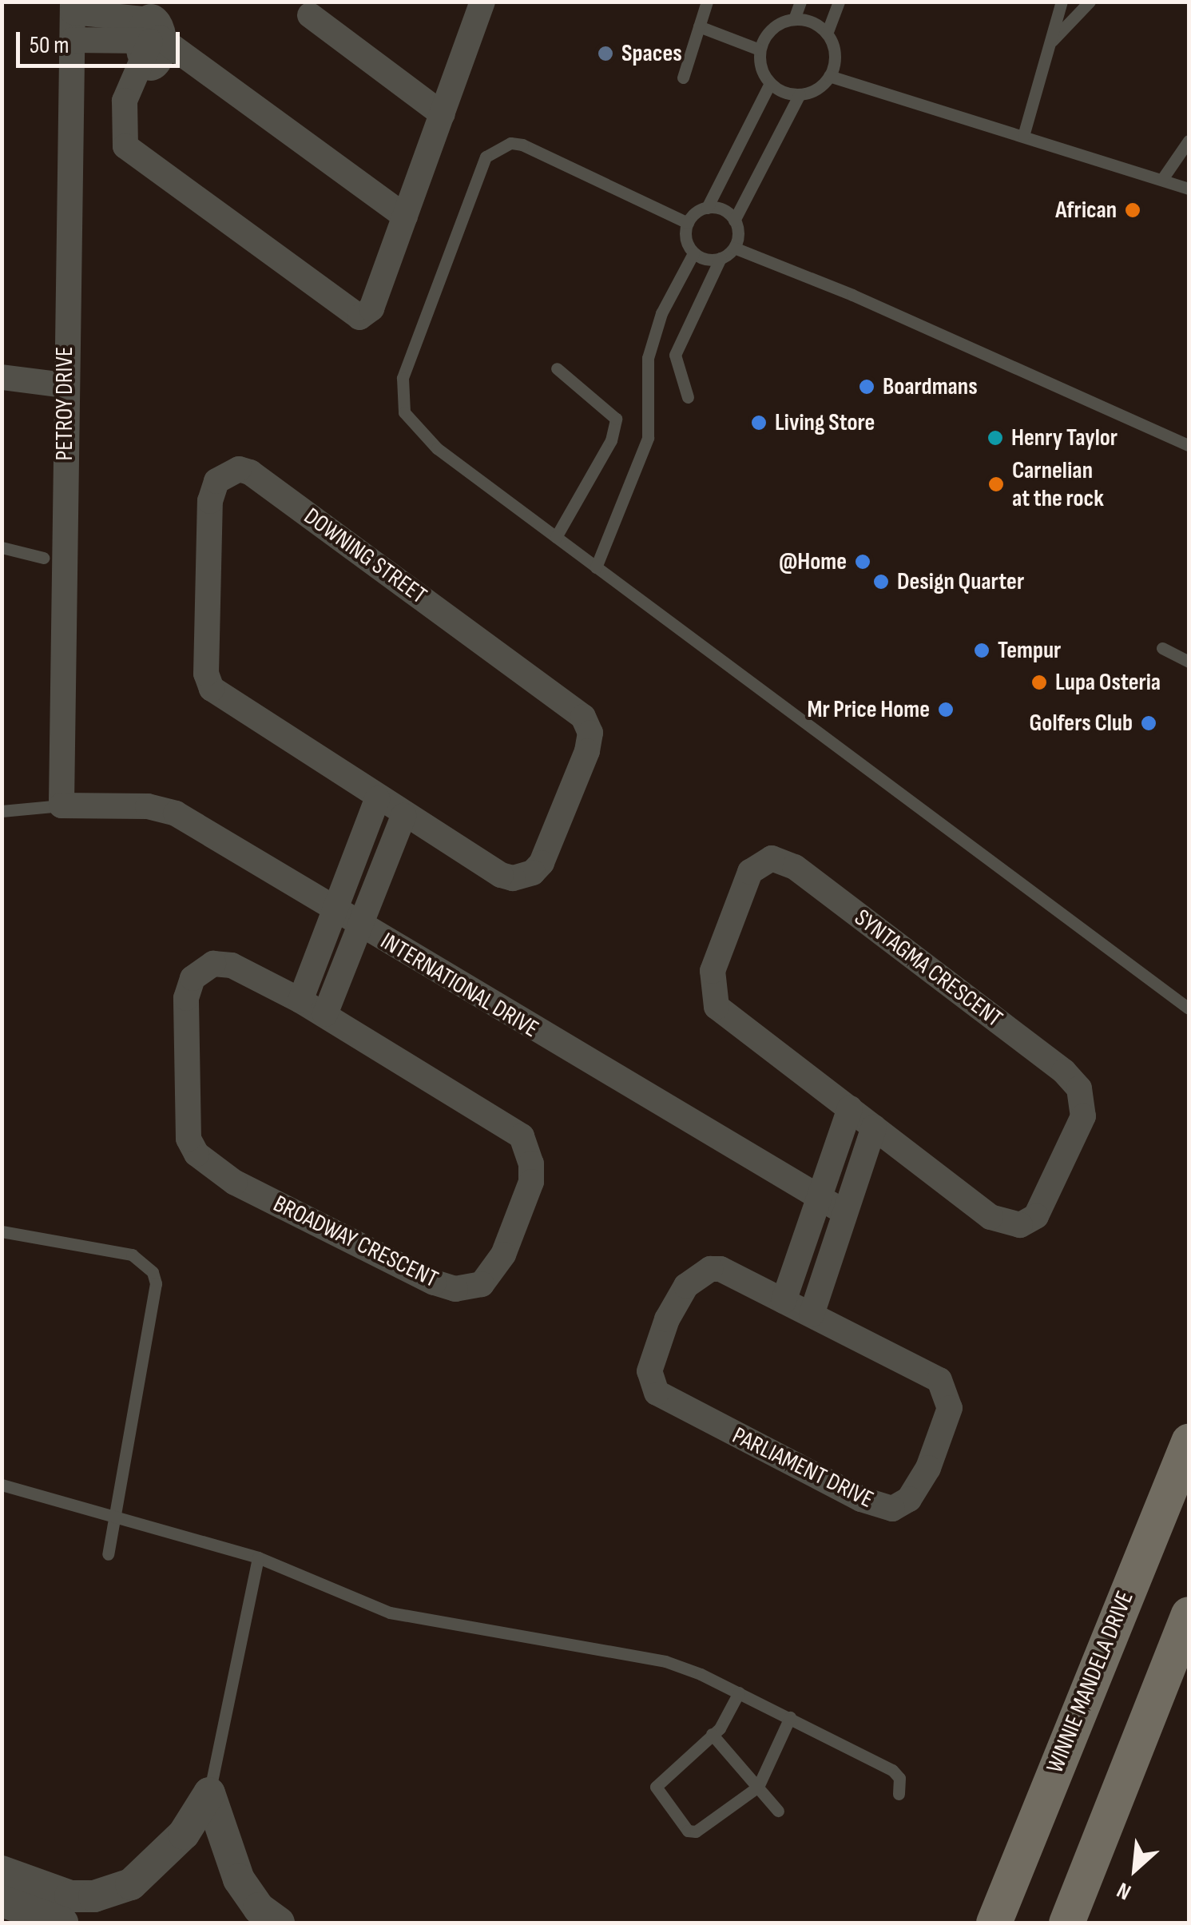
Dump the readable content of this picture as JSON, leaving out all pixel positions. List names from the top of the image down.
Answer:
{
  "streets": {
    "main road": ["WINNIE MANDELA DRIVE"],
    "street": [
      "PETROY DRIVE",
      "DOWNING STREET",
      "SYNTAGMA CRESCENT",
      "INTERNATIONAL DRIVE",
      "BROADWAY CRESCENT",
      "PARLIAMENT DRIVE"
    ]
  },
  "crossings": [
    ["PETROY DRIVE", "INTERNATIONAL DRIVE"]
  ],
  "places": [
    "Spaces",
    "African",
    "Boardmans",
    "Living Store",
    "Henry Taylor",
    "Carnelian at the rock",
    "@Home",
    "Design Quarter",
    "Tempur",
    "Lupa Osteria",
    "Mr Price Home",
    "Golfers Club"
  ],
  "scale_bar": "50 m",
  "north": "bottom left"
}
